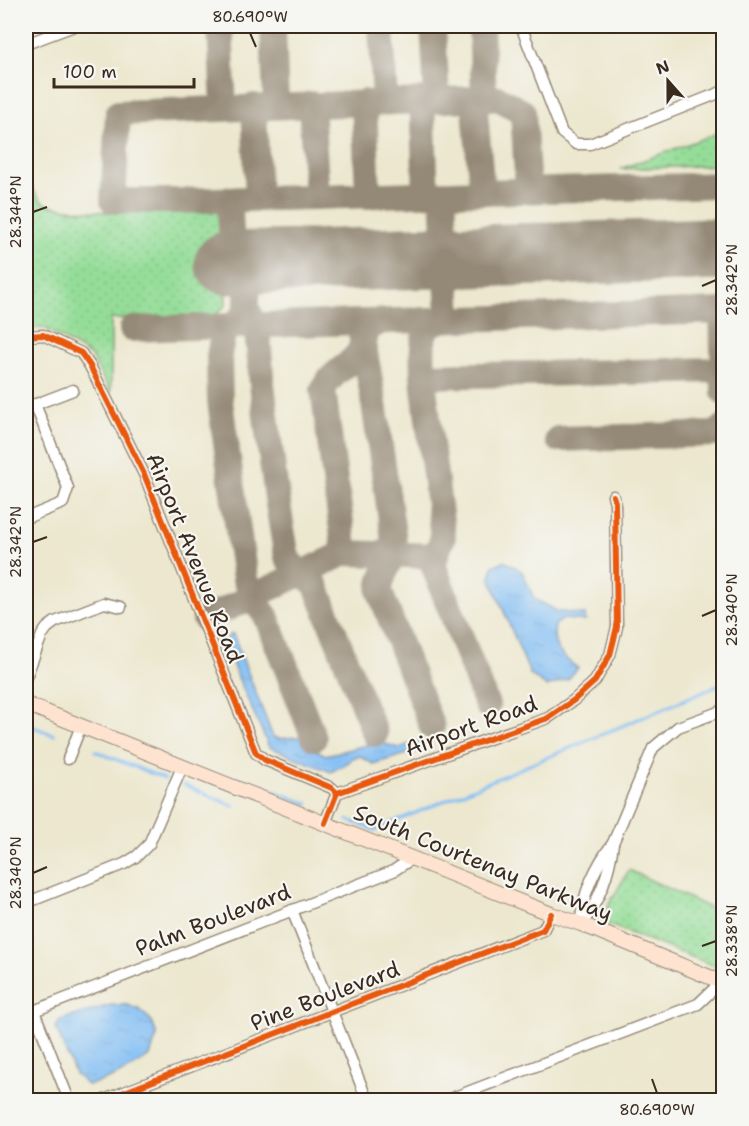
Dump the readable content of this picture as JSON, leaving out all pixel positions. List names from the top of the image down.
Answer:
{
  "streets": {
    "main road": ["South Courtenay Parkway"],
    "street": [
      "Airport Avenue Road",
      "Airport Road",
      "Palm Boulevard",
      "Pine Boulevard"
    ]
  },
  "crossings": [
    ["Airport Avenue Road", "Airport Road"],
    ["South Courtenay Parkway", "Palm Boulevard"],
    ["South Courtenay Parkway", "Pine Boulevard"]
  ],
  "scale_bar": "100 m",
  "north": "top",
  "coordinates": [
    "80.690°W",
    "28.344°N",
    "28.342°N",
    "28.340°N",
    "28.338°N"
  ]
}
